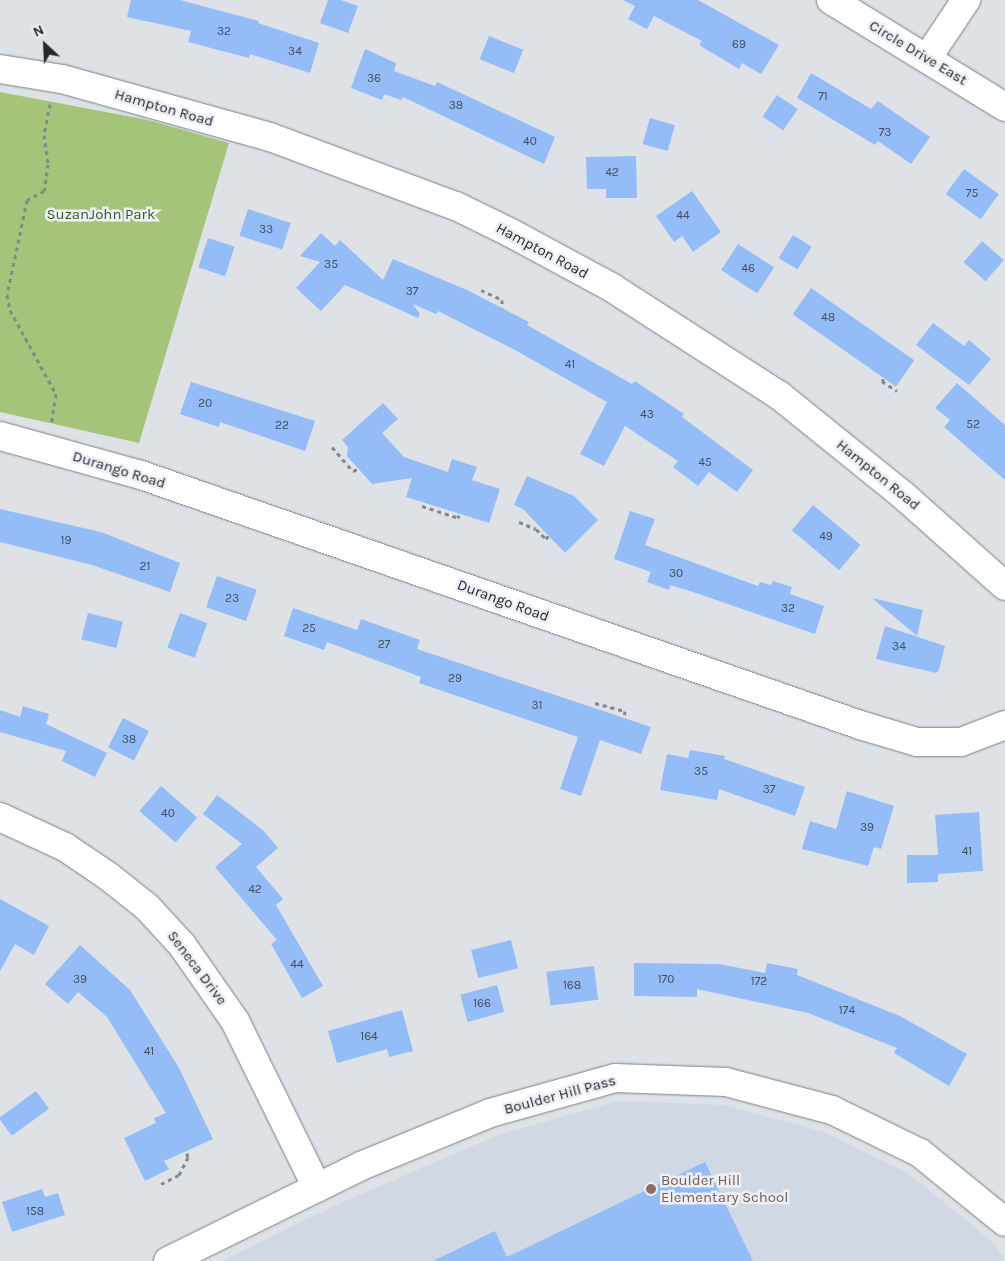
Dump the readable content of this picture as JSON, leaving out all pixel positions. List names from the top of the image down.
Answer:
{
  "streets": {
    "street": [
      "Circle Drive East",
      "Hampton Road",
      "Durango Road",
      "Seneca Drive",
      "Boulder Hill Pass"
    ]
  },
  "crossings": [
    ["Seneca Drive", "Boulder Hill Pass"]
  ],
  "parks": ["SuzanJohn Park"],
  "places": ["Boulder Hill Elementary School"],
  "house_numbers": [
    "32",
    "69",
    "34",
    "36",
    "71",
    "38",
    "73",
    "40",
    "42",
    "75",
    "44",
    "33",
    "35",
    "46",
    "37",
    "48",
    "41",
    "20",
    "43",
    "52",
    "22",
    "45",
    "49",
    "19",
    "21",
    "30",
    "23",
    "32",
    "25",
    "27",
    "34",
    "29",
    "31",
    "38",
    "35",
    "37",
    "40",
    "39",
    "41",
    "42",
    "44",
    "39",
    "170",
    "172",
    "168",
    "166",
    "174",
    "164",
    "41",
    "158"
  ],
  "north": "top left"
}
